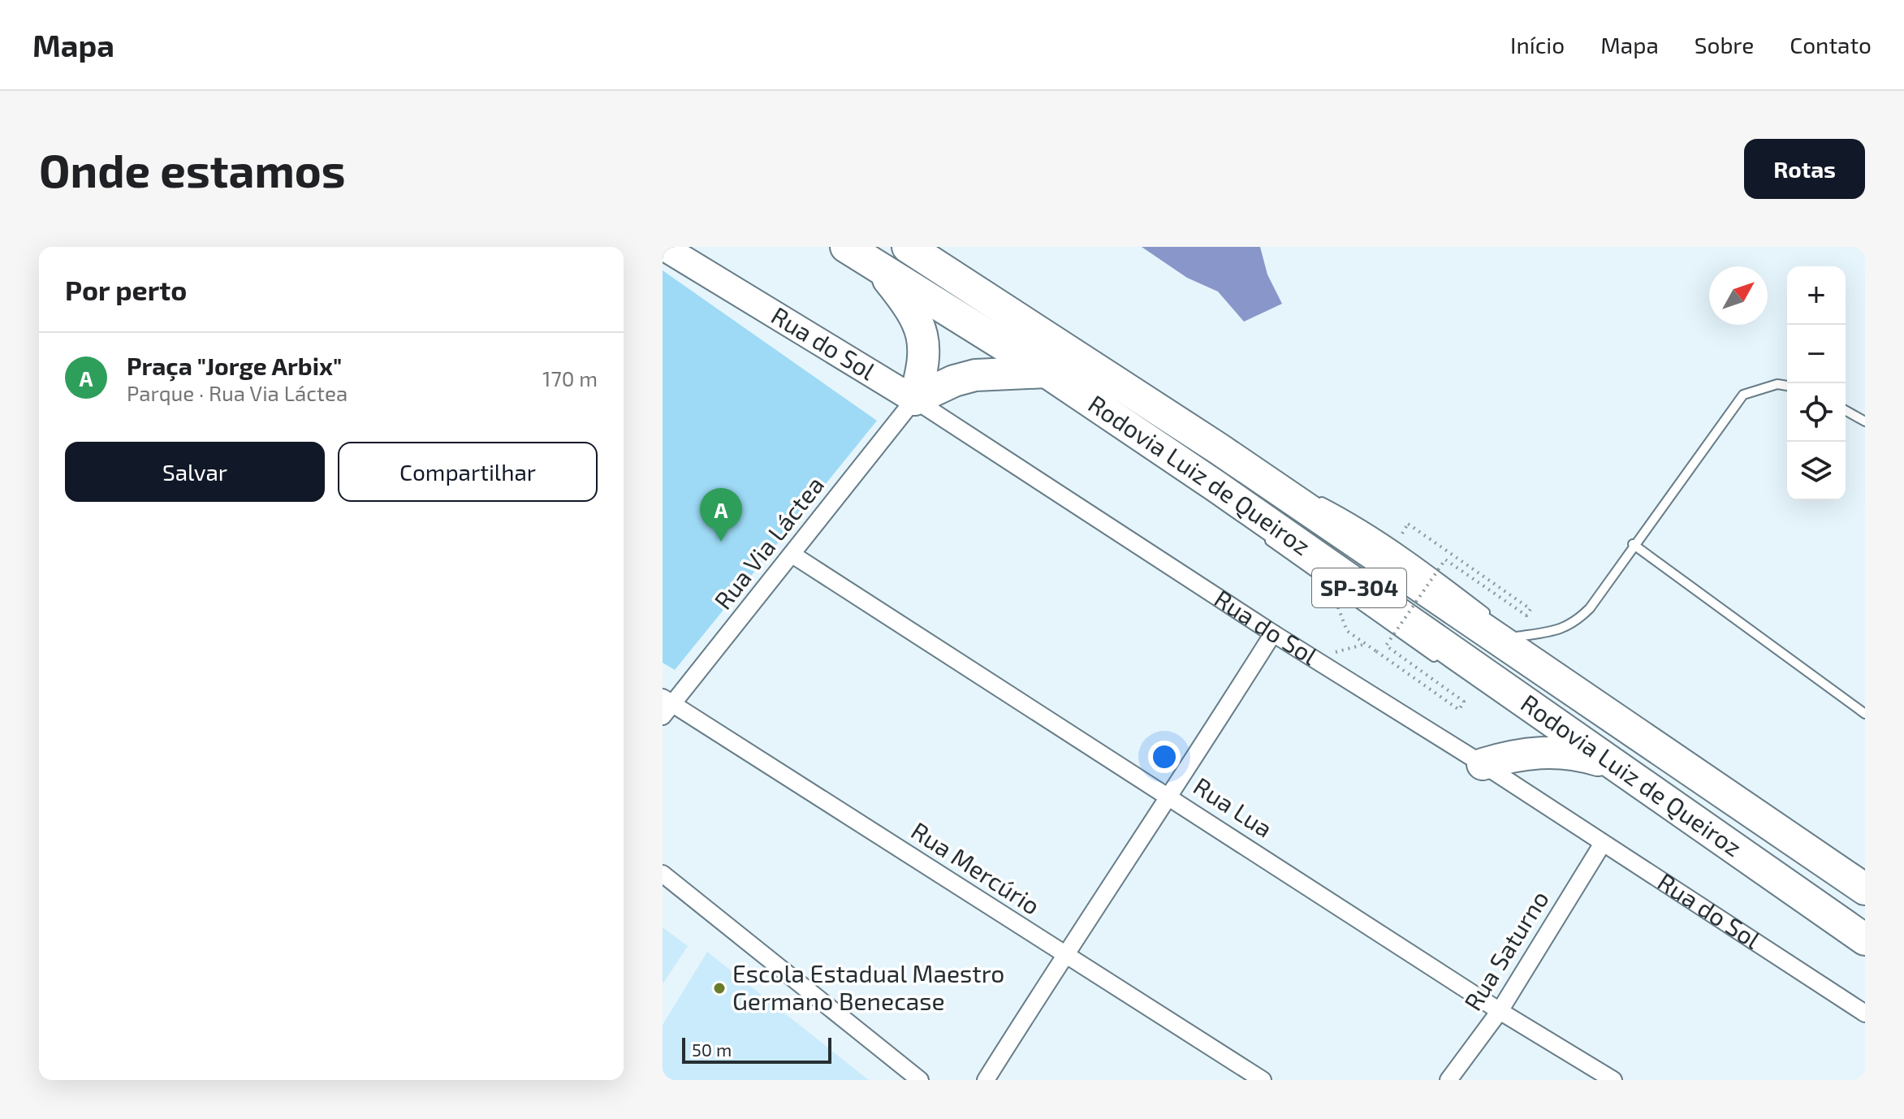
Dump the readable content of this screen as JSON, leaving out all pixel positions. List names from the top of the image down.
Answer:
{
  "streets": {
    "highway": ["Rodovia Luiz de Queiroz", "SP-304"],
    "main road": ["Rua do Sol"],
    "street": [
      "Rua Via Láctea",
      "Rua Lua",
      "Rua Mercúrio",
      "Rua Saturno"
    ]
  },
  "crossings": [
    ["Rua do Sol", "Rua Via Láctea"],
    ["Rua do Sol", "Rua Saturno"],
    ["Rua Via Láctea", "Rua Lua"],
    ["Rua Via Láctea", "Rua Mercúrio"],
    ["Rua Lua", "Rua Saturno"]
  ],
  "places": ["Escola Estadual Maestro Germano Benecase"],
  "scale_bar": "50 m",
  "north": "top right",
  "page": {
    "header": "Mapa",
    "nav": [
      "Início",
      "Mapa",
      "Sobre",
      "Contato"
    ],
    "buttons": [
      "Rotas",
      ["Salvar", "Compartilhar"]
    ],
    "title": "Onde estamos",
    "heading": "Por perto",
    "map_buttons": ["+", "−"],
    "list": [
      {
        "mark": "A",
        "name": "Praça \"Jorge Arbix\"",
        "note": "Parque · Rua Via Láctea",
        "value": "170 m"
      }
    ],
    "pins": "A",
    "scale": "50 m"
  }
}
